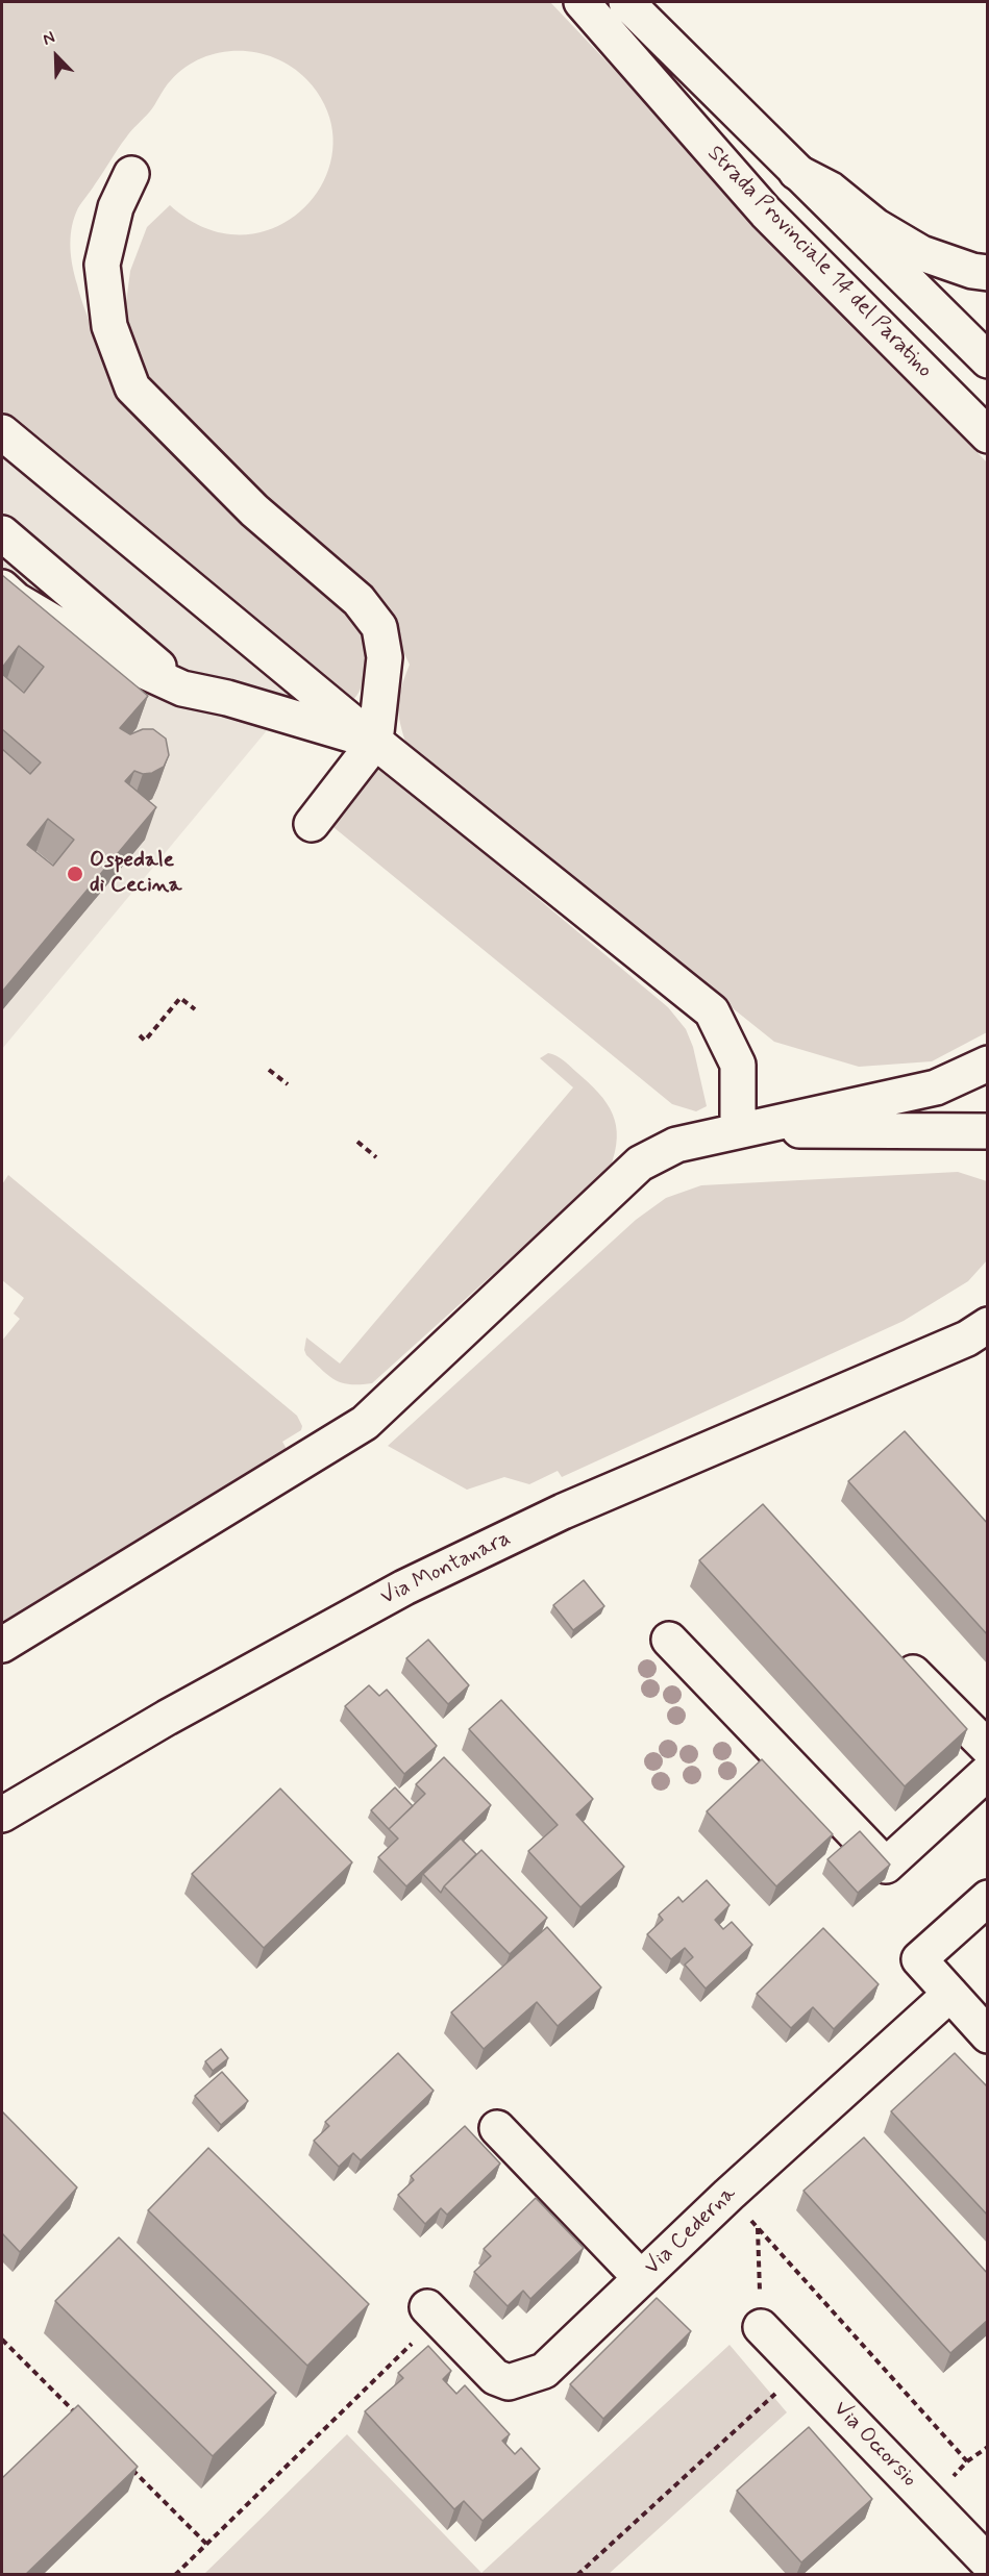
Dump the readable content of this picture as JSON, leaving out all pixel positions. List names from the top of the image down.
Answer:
{
  "streets": {
    "main road": [
      "Strada Provinciale 14 del Paratino",
      "Via Montanara",
      "Via Cederna",
      "Via Occorsio"
    ]
  },
  "places": ["Ospedale di Cecina"],
  "north": "top left"
}
